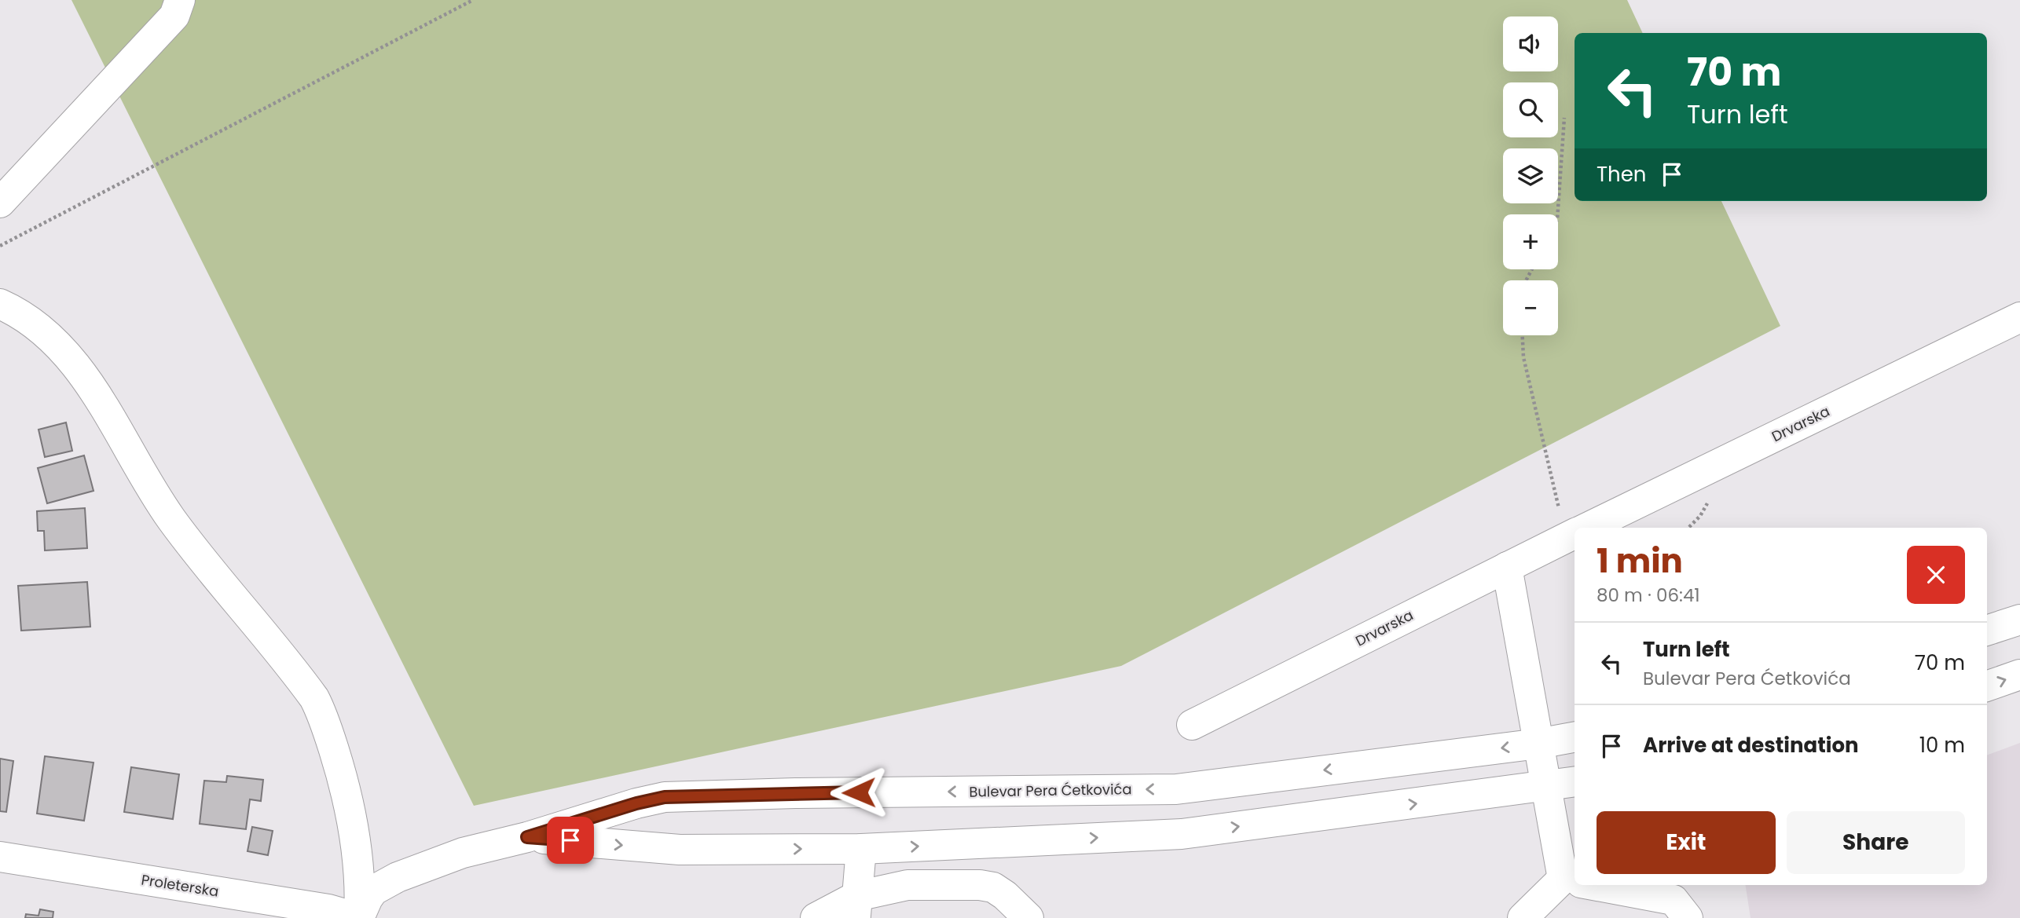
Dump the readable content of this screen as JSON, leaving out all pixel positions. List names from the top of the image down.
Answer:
{
  "streets": {
    "main road": ["Drvarska", "Bulevar Pera Ćetkovića", "Proleterska"]
  },
  "crossings": [
    ["Bulevar Pera Ćetkovića", "Proleterska"]
  ],
  "page": {
    "map_buttons": ["+", "−"],
    "turn": ["70 m", "Turn left"],
    "then": "Then",
    "heading": ["1 min", "80 m · 06:41"],
    "list": [
      {
        "name": "Turn left",
        "note": "Bulevar Pera Ćetkovića",
        "value": "70 m"
      },
      {
        "name": "Arrive at destination",
        "value": "10 m"
      }
    ],
    "buttons": ["Exit", "Share"]
  }
}
